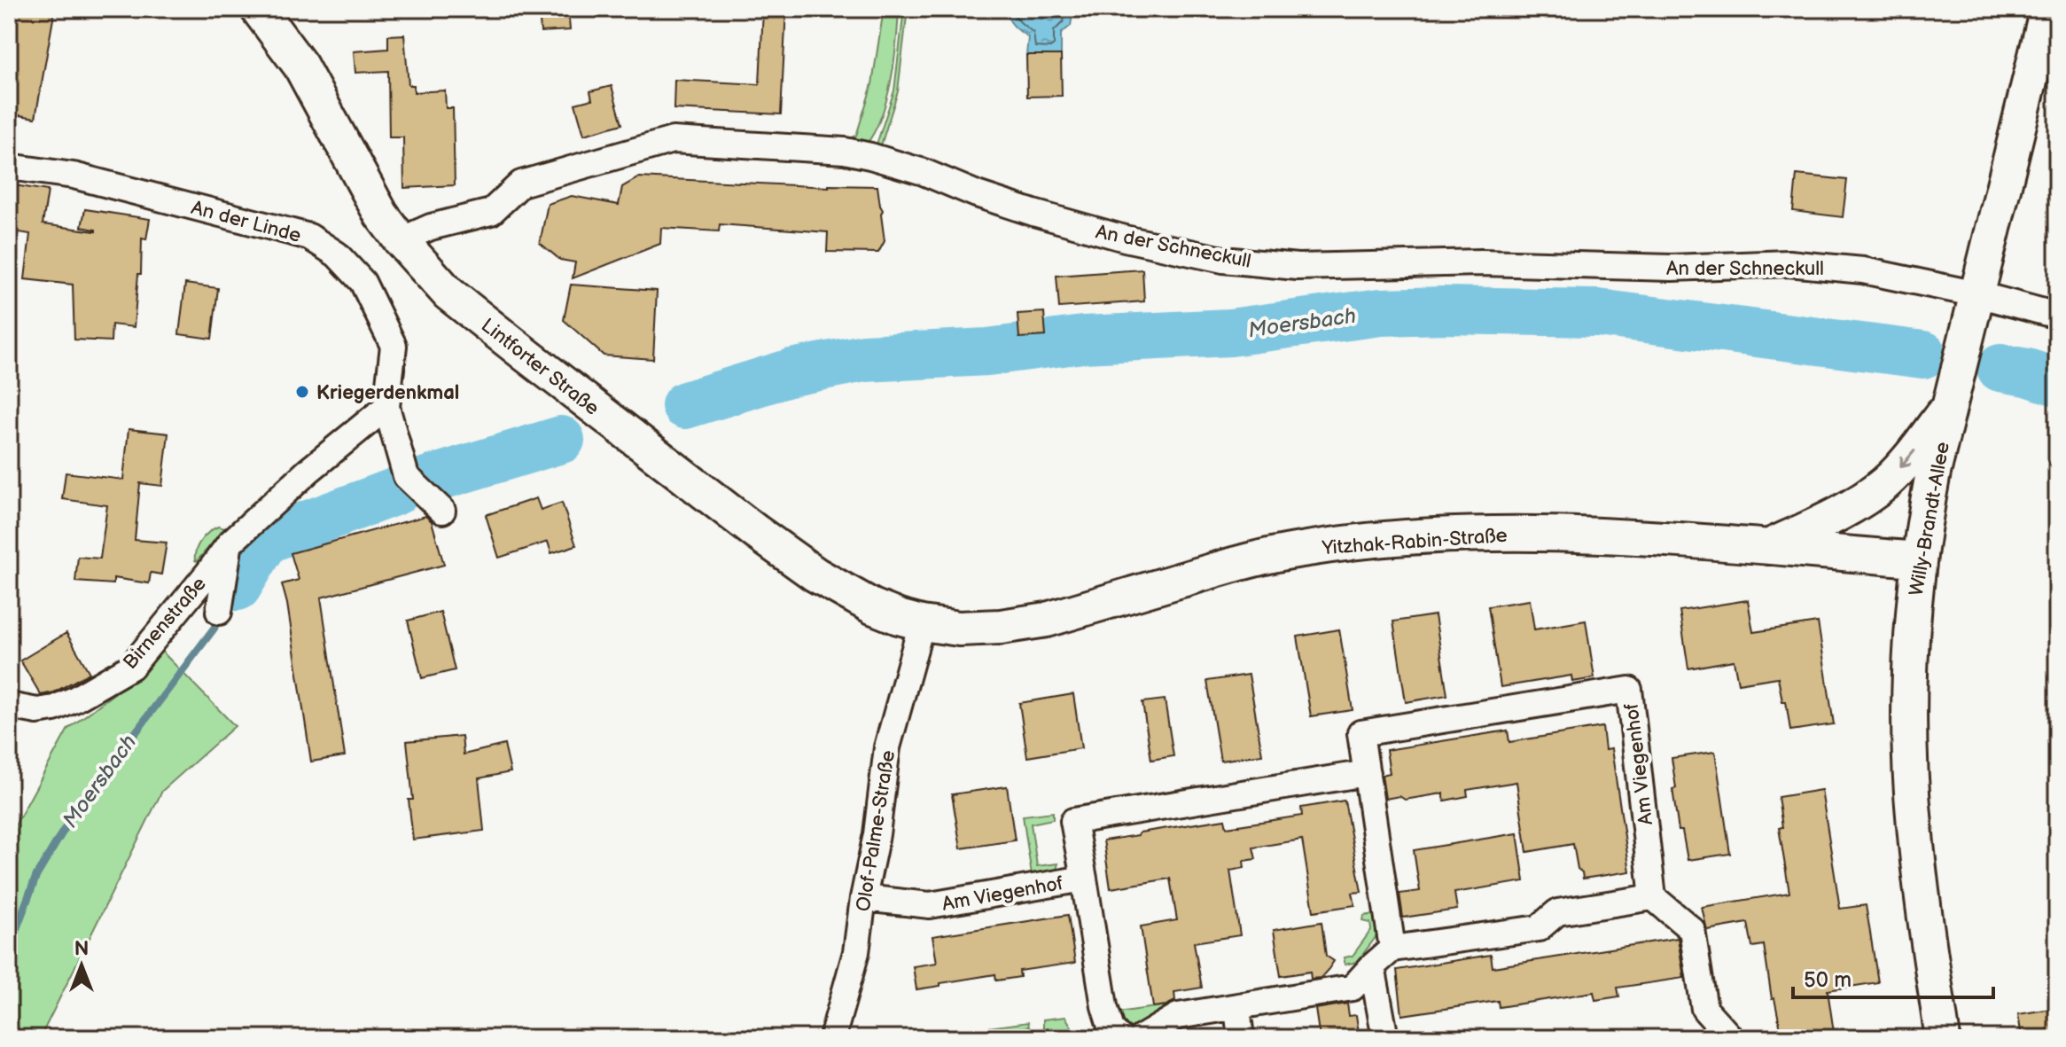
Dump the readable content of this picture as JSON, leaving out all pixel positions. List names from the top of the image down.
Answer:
{
  "streets": {
    "street": [
      "An der Linde",
      "An der Schneckull",
      "Lintforter Straße",
      "Willy-Brandt-Allee",
      "Yitzhak-Rabin-Straße",
      "Birnenstraße",
      "Am Viegenhof",
      "Olof-Palme-Straße"
    ]
  },
  "crossings": [
    ["An der Linde", "Birnenstraße"],
    ["An der Schneckull", "Lintforter Straße"],
    ["An der Schneckull", "Willy-Brandt-Allee"],
    ["Lintforter Straße", "Yitzhak-Rabin-Straße"],
    ["Lintforter Straße", "Olof-Palme-Straße"],
    ["Willy-Brandt-Allee", "Yitzhak-Rabin-Straße"],
    ["Yitzhak-Rabin-Straße", "Olof-Palme-Straße"],
    ["Am Viegenhof", "Olof-Palme-Straße"]
  ],
  "water": ["Moersbach"],
  "places": ["Kriegerdenkmal"],
  "scale_bar": "50 m",
  "north": "top"
}
